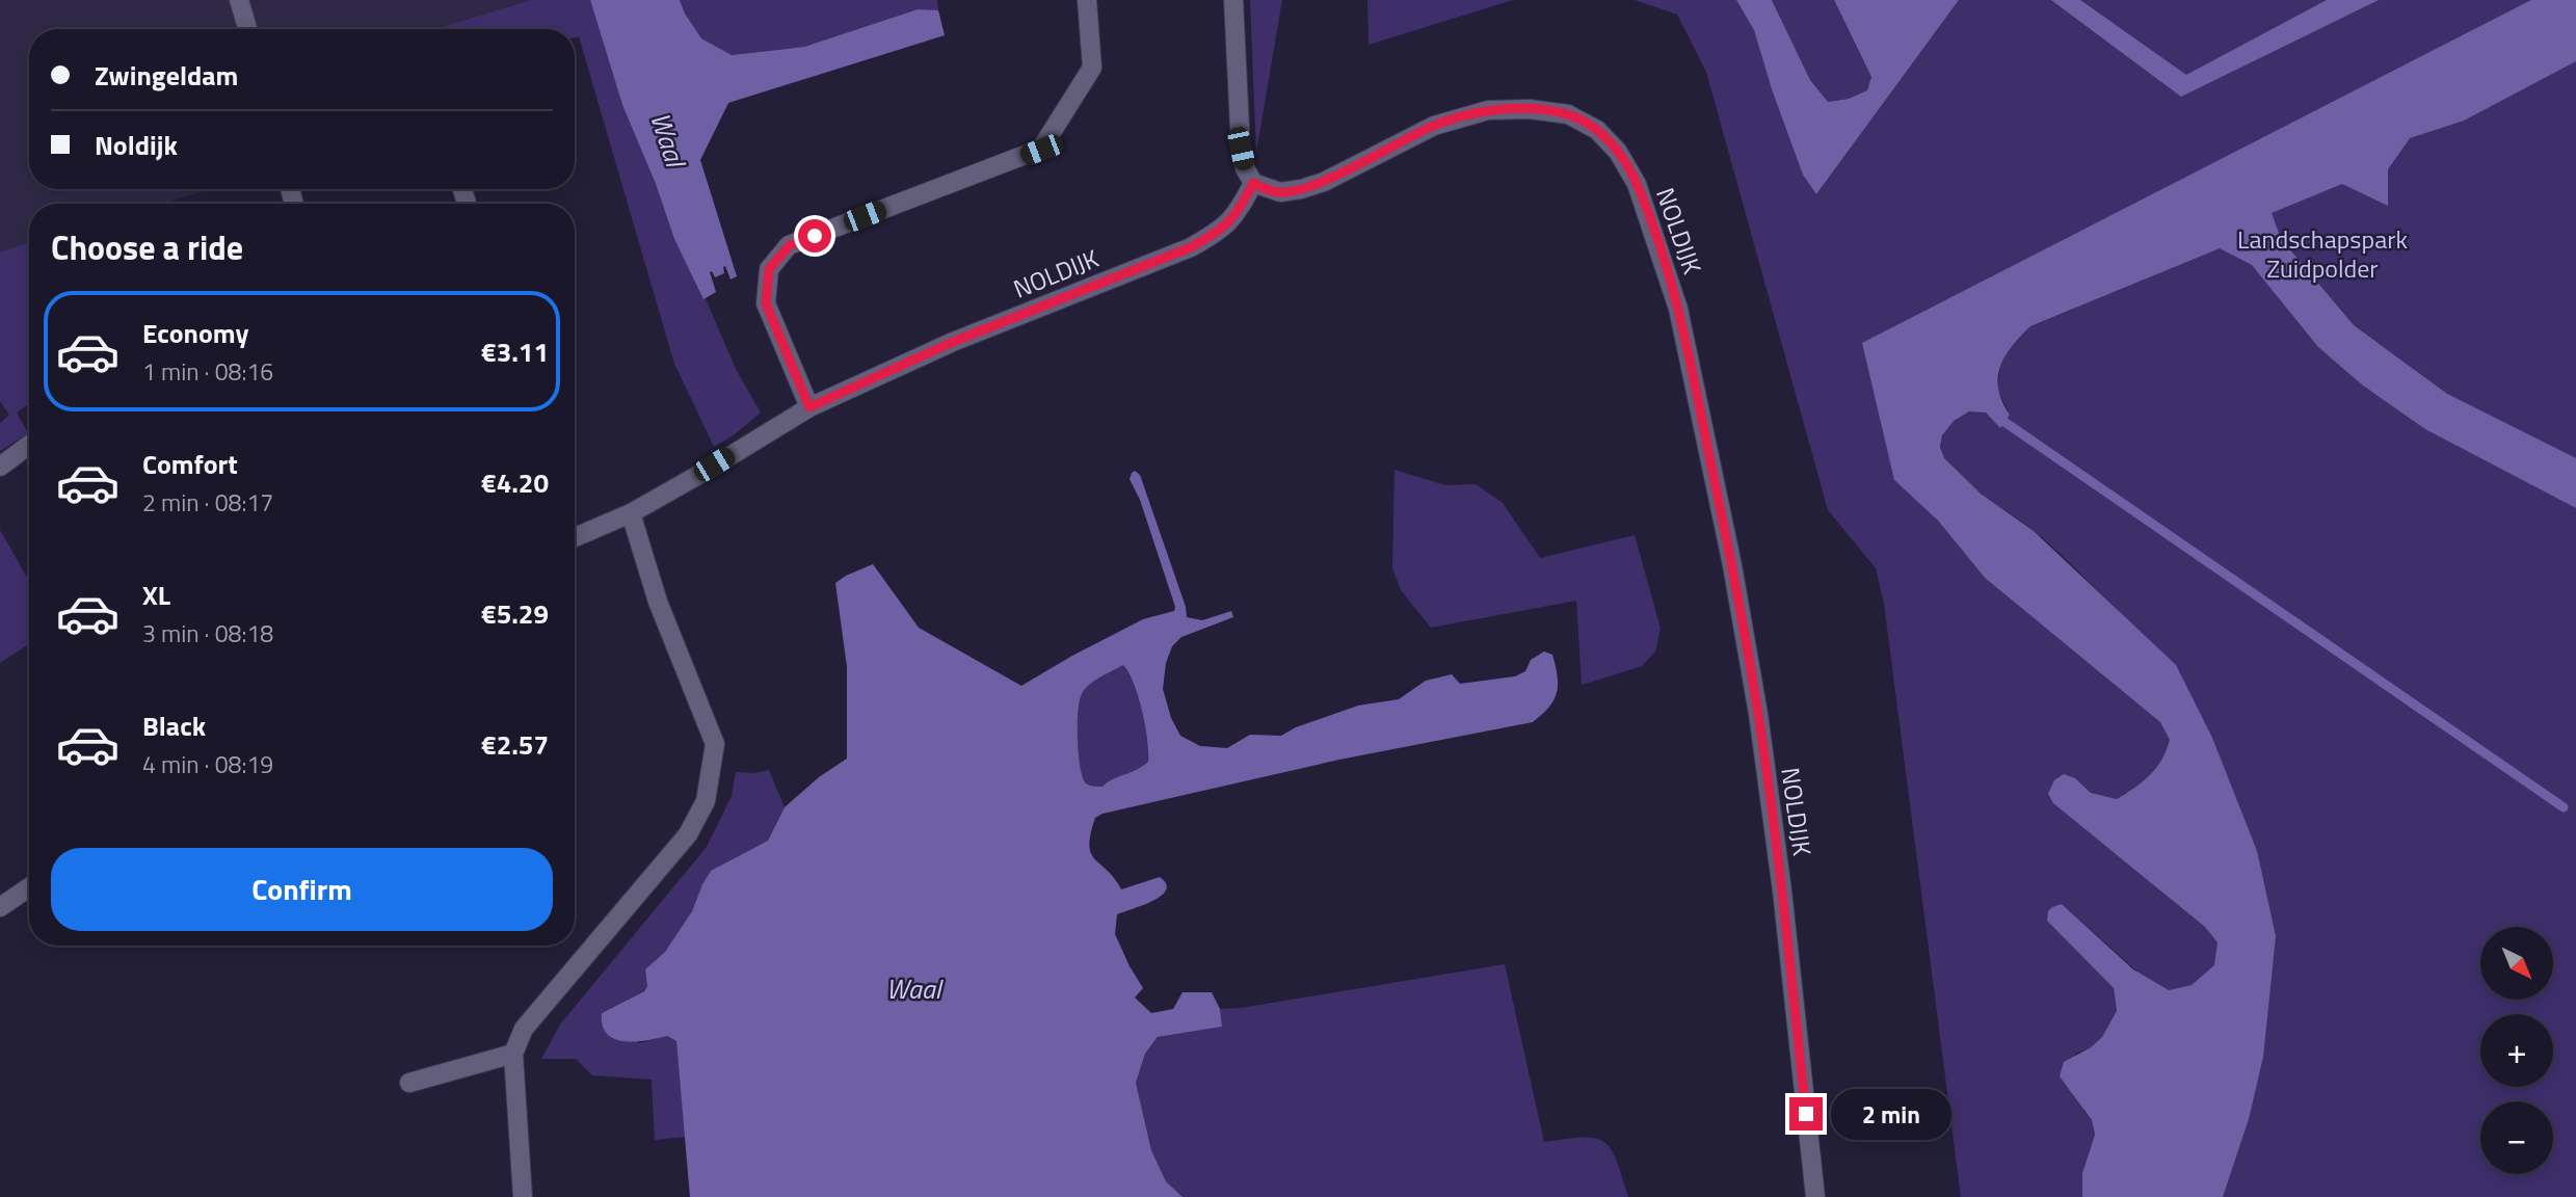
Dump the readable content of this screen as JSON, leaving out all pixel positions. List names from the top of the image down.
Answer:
{
  "streets": {
    "street": ["NOLDIJK"]
  },
  "water": ["Waal"],
  "parks": ["Landschapspark Zuidpolder"],
  "north": "bottom right",
  "page": {
    "banner": ["Zwingeldam", "Noldijk"],
    "heading": "Choose a ride",
    "list": [
      {
        "name": "Economy",
        "note": "1 min · 08:16",
        "value": "€3.11"
      },
      {
        "name": "Comfort",
        "note": "2 min · 08:17",
        "value": "€4.20"
      },
      {
        "name": "XL",
        "note": "3 min · 08:18",
        "value": "€5.29"
      },
      {
        "name": "Black",
        "note": "4 min · 08:19",
        "value": "€2.57"
      }
    ],
    "buttons": "Confirm",
    "map_buttons": ["+", "−"],
    "bubble": "2 min"
  }
}
